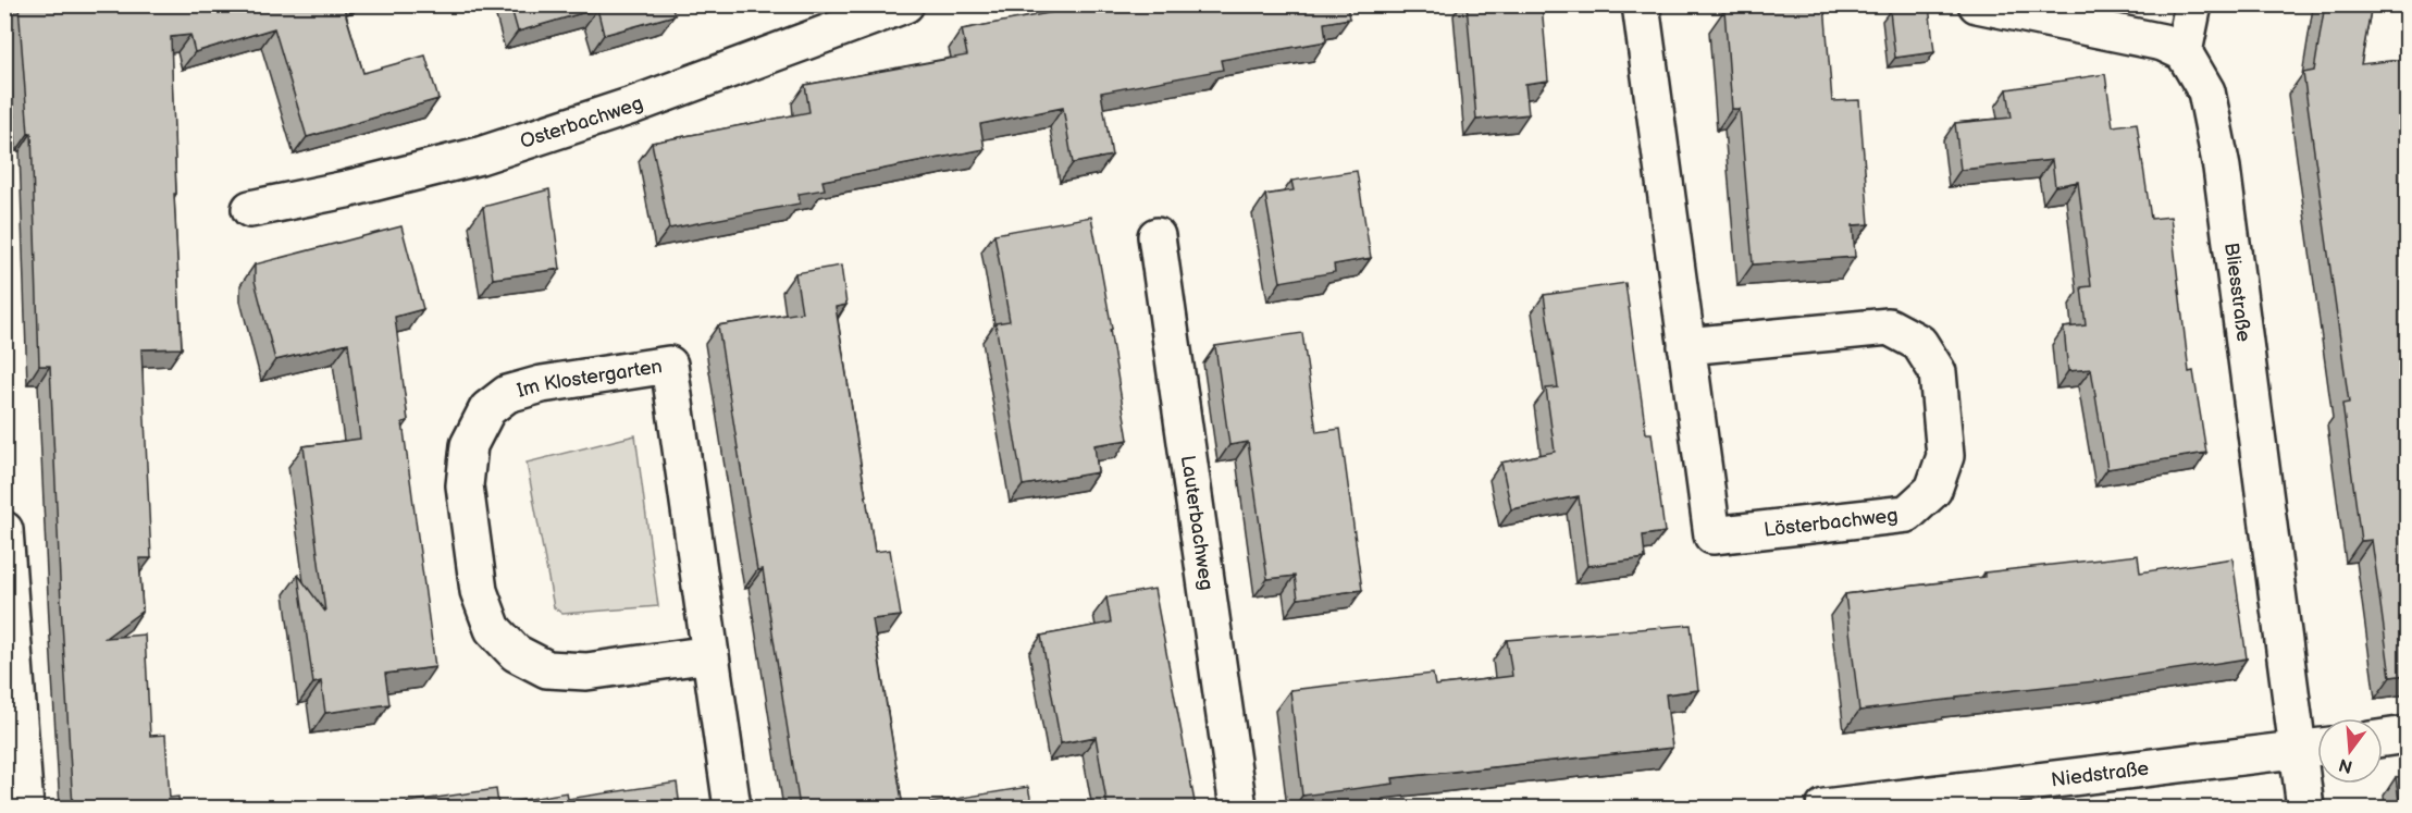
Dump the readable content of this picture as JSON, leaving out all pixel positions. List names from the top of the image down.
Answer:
{
  "streets": {
    "street": [
      "Osterbachweg",
      "Bliesstraße",
      "Im Klostergarten",
      "Lauterbachweg",
      "Lösterbachweg",
      "Niedstraße"
    ]
  },
  "crossings": [
    ["Bliesstraße", "Niedstraße"]
  ],
  "north": "bottom"
}
